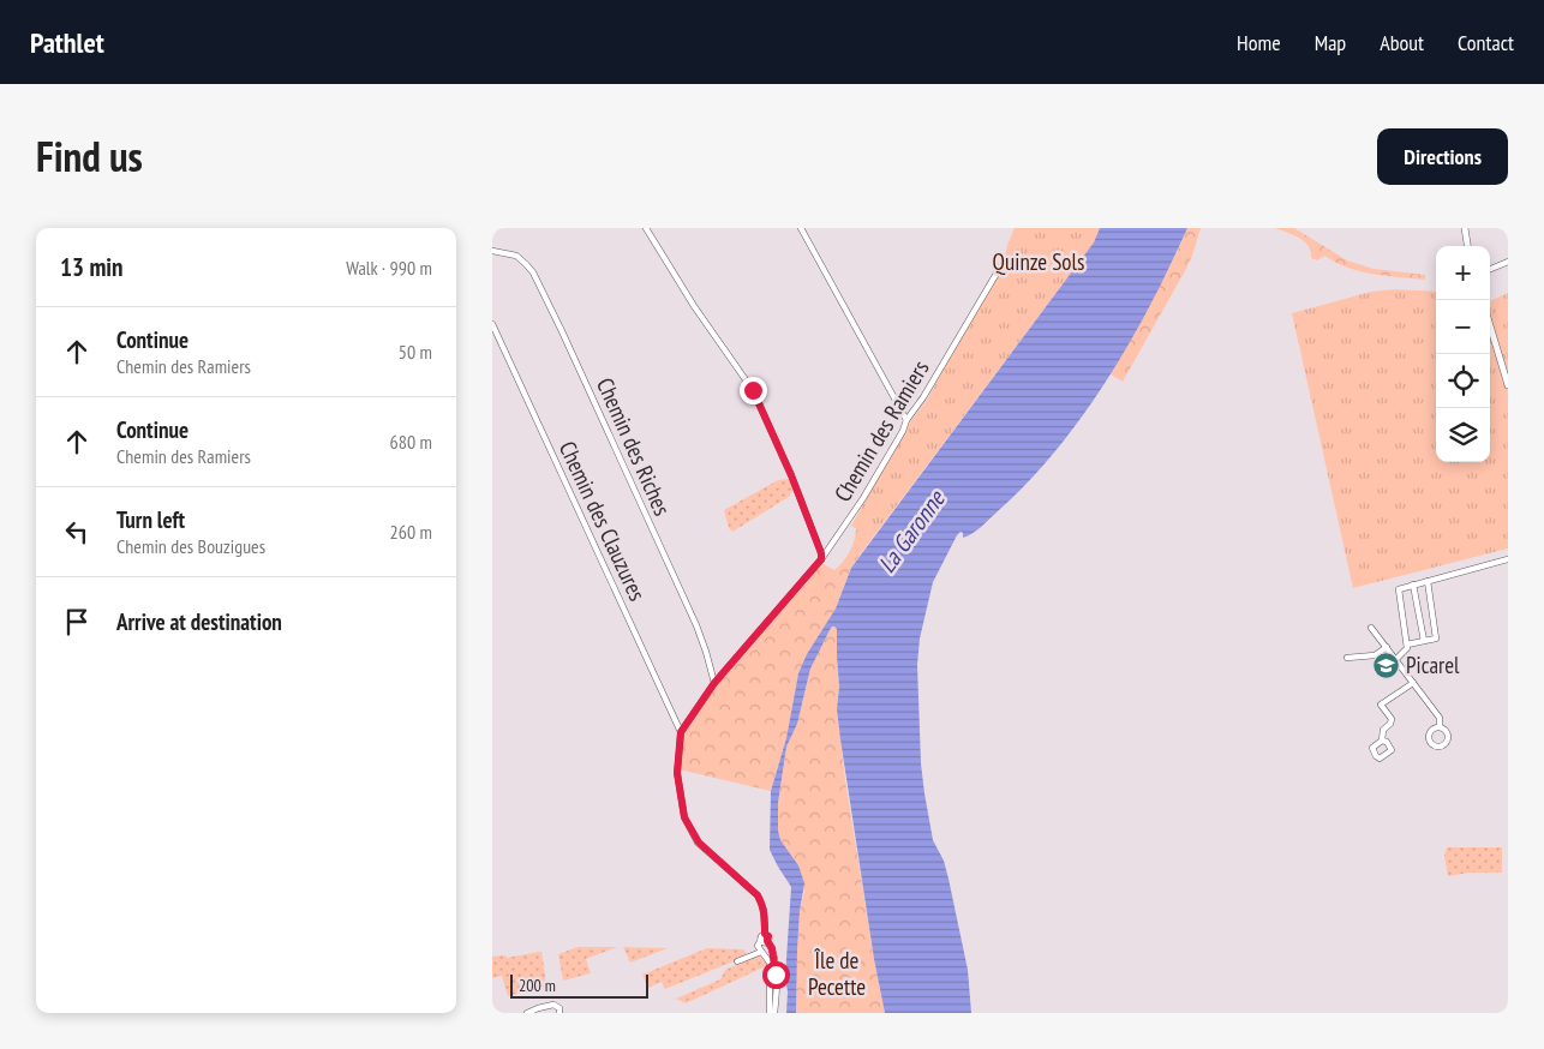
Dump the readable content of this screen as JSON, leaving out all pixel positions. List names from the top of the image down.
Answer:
{
  "streets": {
    "street": ["Chemin des Ramiers", "Chemin des Riches", "Chemin des Clauzures"]
  },
  "crossings": [
    ["Chemin des Ramiers", "Chemin des Riches"],
    ["Chemin des Ramiers", "Chemin des Clauzures"]
  ],
  "water": ["La Garonne"],
  "parks": ["Quinze Sols", "Île de Pecette"],
  "places": {
    "school or university": ["Picarel"]
  },
  "scale_bar": "200 m",
  "page": {
    "header": "Pathlet",
    "nav": [
      "Home",
      "Map",
      "About",
      "Contact"
    ],
    "title": "Find us",
    "buttons": "Directions",
    "heading": ["13 min", "Walk · 990 m"],
    "map_buttons": ["+", "−"],
    "list": [
      ["Continue", "Chemin des Ramiers", "50 m"],
      ["Continue", "Chemin des Ramiers", "680 m"],
      ["Turn left", "Chemin des Bouzigues", "260 m"],
      "Arrive at destination"
    ],
    "scale": "200 m"
  }
}
